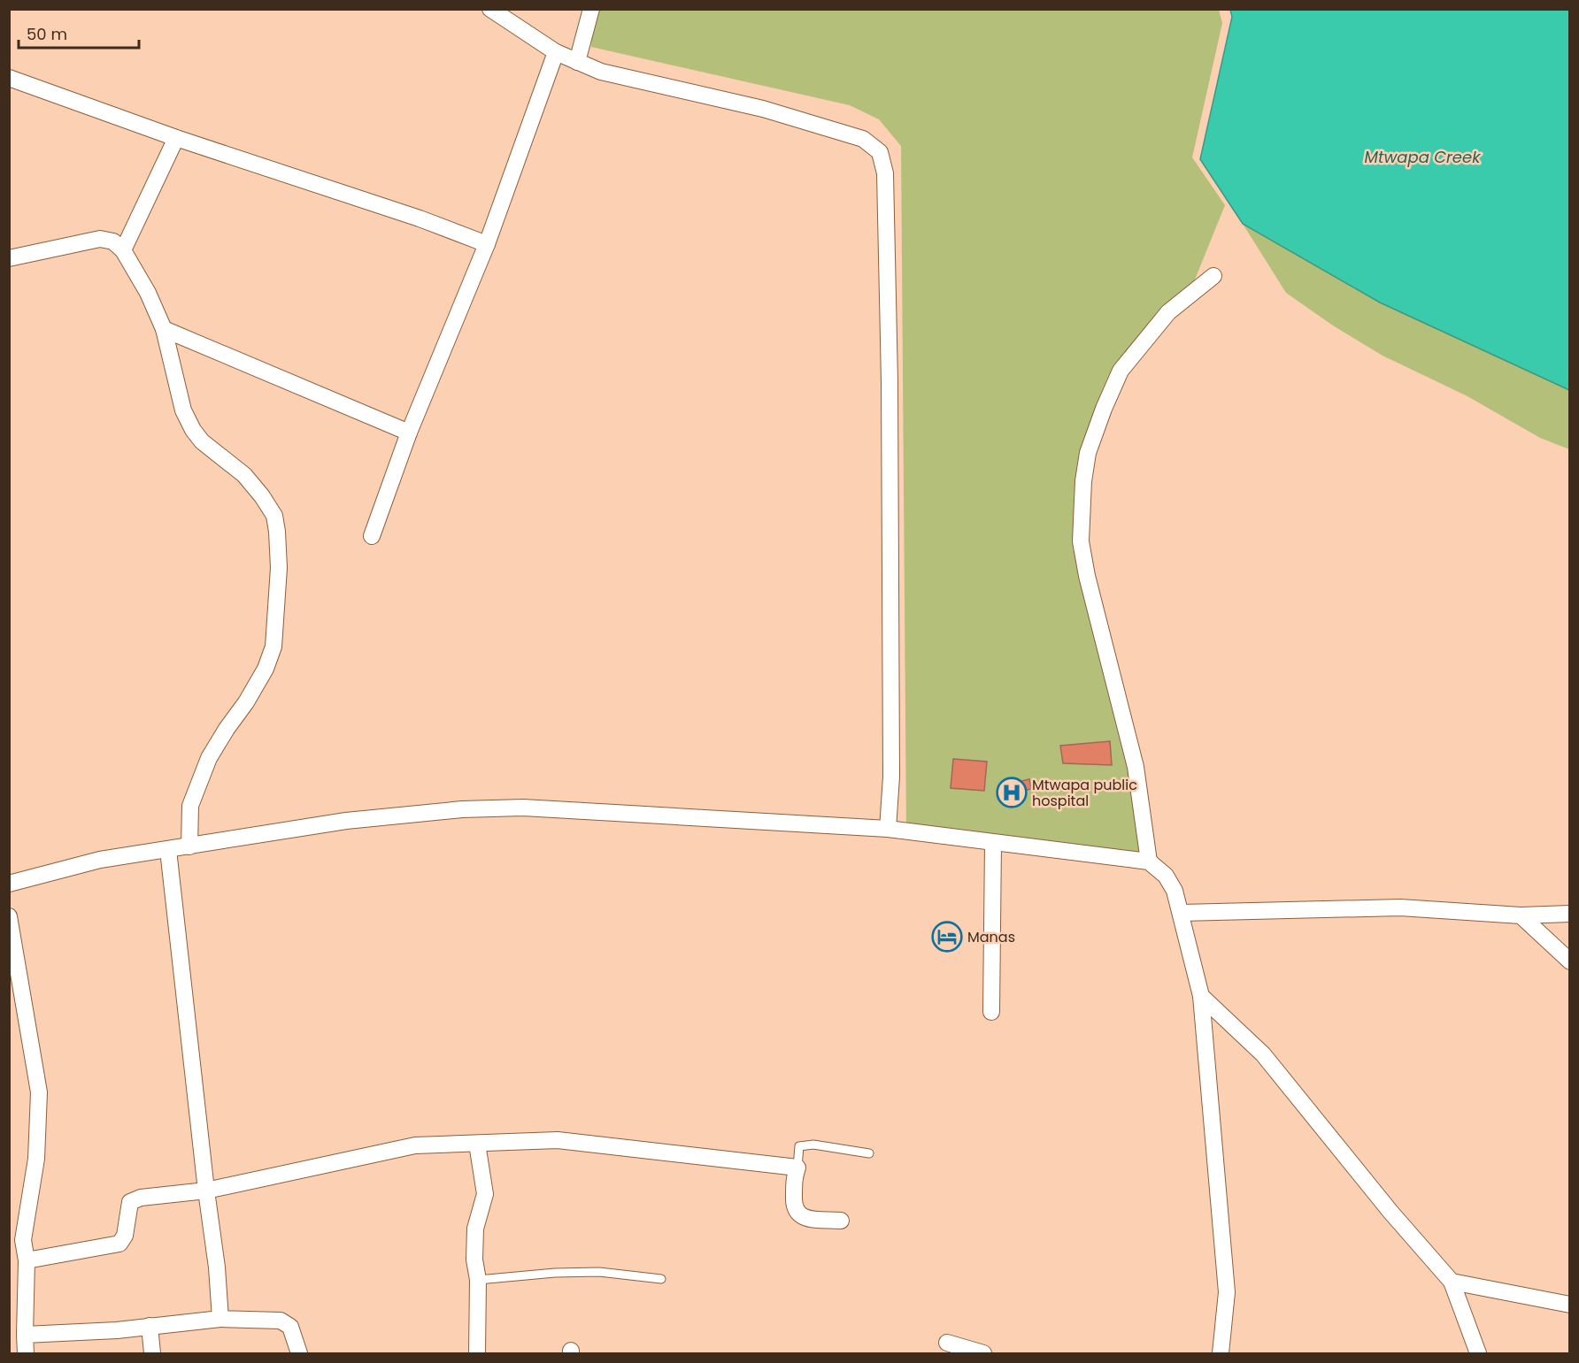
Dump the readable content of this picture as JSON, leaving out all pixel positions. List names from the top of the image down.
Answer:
{
  "water": ["Mtwapa Creek"],
  "places": {
    "hospital": ["Mtwapa public hospital"],
    "hotel": ["Manas"]
  },
  "scale_bar": "50 m"
}
